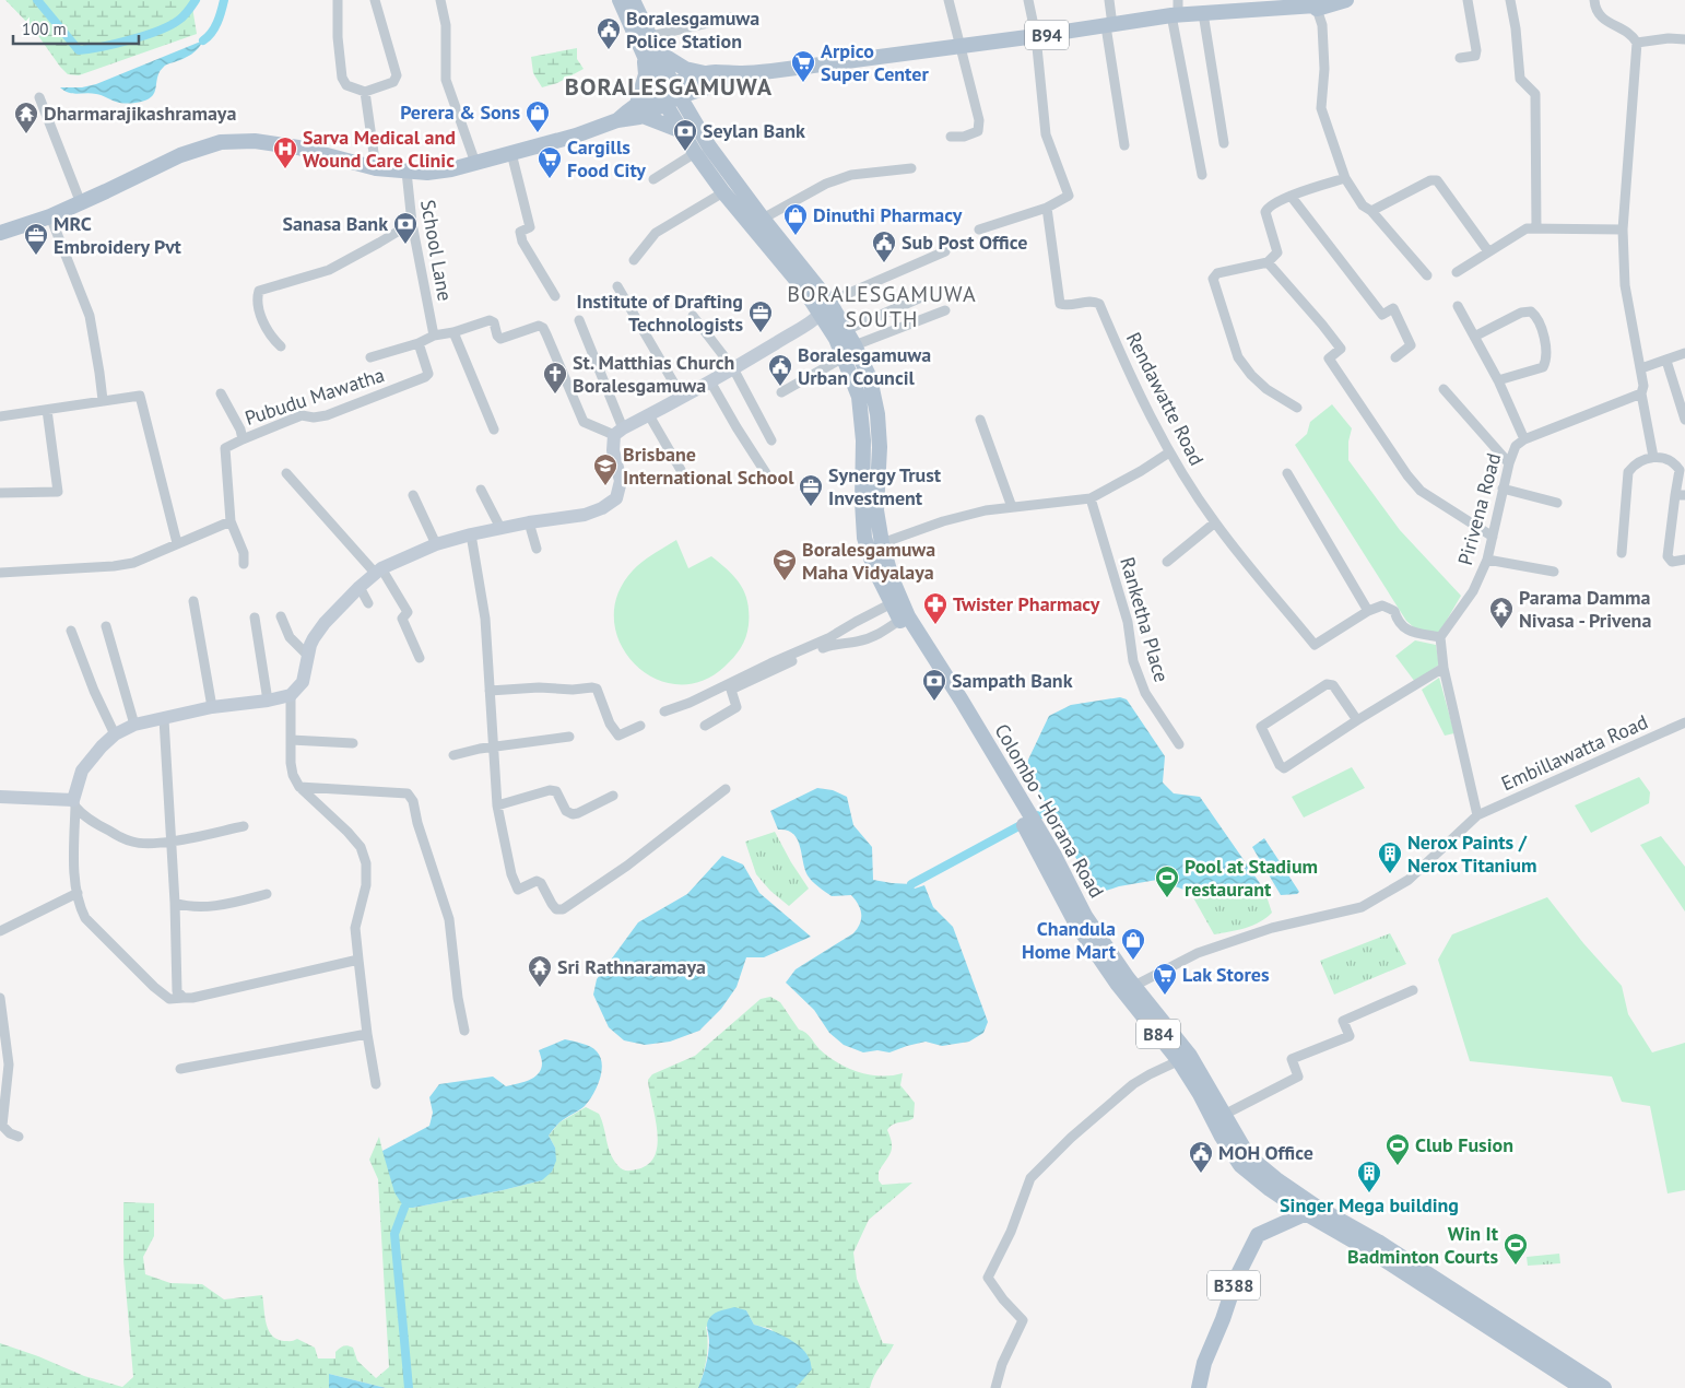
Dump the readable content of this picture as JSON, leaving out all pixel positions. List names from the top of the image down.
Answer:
{
  "streets": {
    "main road": [
      "B94",
      "Colombo - Horana Road",
      "B84",
      "B388"
    ],
    "street": [
      "School Lane",
      "Pubudu Mawatha",
      "Rendawatte Road",
      "Pirivena Road",
      "Ranketha Place",
      "Embillawatta Road"
    ]
  },
  "crossings": [
    ["B94", "School Lane"],
    ["B94", "Colombo - Horana Road"],
    ["B94", "B84"],
    ["Colombo - Horana Road", "B84"],
    ["Colombo - Horana Road", "B388"]
  ],
  "districts": ["BORALESGAMUWA", "BORALESGAMUWA SOUTH"],
  "places": {
    "public building": [
      "Boralesgamuwa Police Station",
      "Sub Post Office",
      "Boralesgamuwa Urban Council",
      "MOH Office"
    ],
    "supermarket": ["Arpico Super Center", "Cargills Food City", "Lak Stores"],
    "shop": ["Perera & Sons", "Dinuthi Pharmacy", "Chandula Home Mart"],
    "temple": ["Dharmarajikashramaya", "Parama Damma Nivasa - Privena", "Sri Rathnaramaya"],
    "bank": ["Seylan Bank", "Sanasa Bank", "Sampath Bank"],
    "hospital": ["Sarva Medical and Wound Care Clinic"],
    "office": ["MRC Embroidery Pvt", "Institute of Drafting Technologists", "Synergy Trust Investment"],
    "church": ["St. Matthias Church Boralesgamuwa"],
    "school or university": ["Brisbane International School", "Boralesgamuwa Maha Vidyalaya"],
    "pharmacy": ["Twister Pharmacy"],
    "building": ["Nerox Paints / Nerox Titanium", "Singer Mega building"],
    "sports": ["Pool at Stadium restaurant", "Club Fusion", "Win It Badminton Courts"]
  },
  "scale_bar": "100 m"
}
